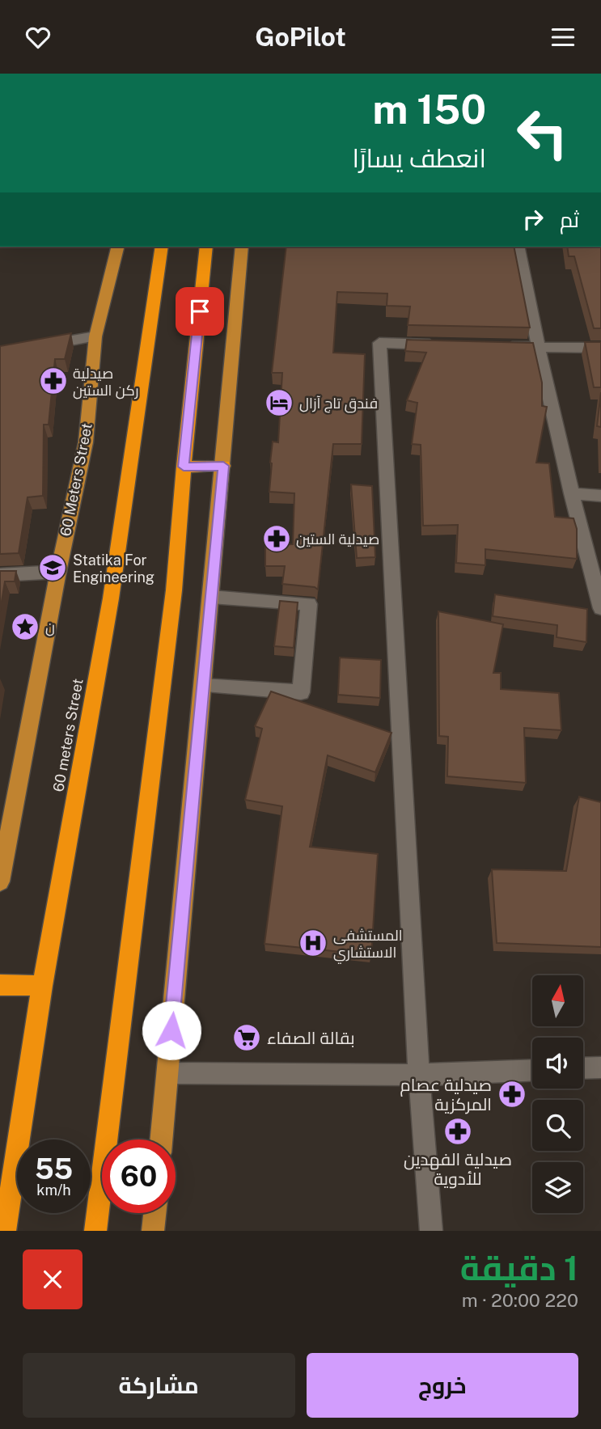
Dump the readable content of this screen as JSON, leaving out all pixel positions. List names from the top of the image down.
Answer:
{
  "streets": {
    "highway": ["60 meters Street"],
    "main road": ["60 Meters Street"]
  },
  "places": {
    "pharmacy": [
      "صيدلية ركن الستين",
      "صيدلية الستين",
      "صيدلية عصام المركزية",
      "صيدلية الفهدين للأدوية"
    ],
    "hotel": ["فندق تاج آزال"],
    "school or university": ["Statika For Engineering"],
    "place": ["ن"],
    "hospital": ["المستشفى الاستشاري"],
    "supermarket": ["بقالة الصفاء"]
  },
  "north": "top",
  "page": {
    "header": "GoPilot",
    "turn": ["150 m", "انعطف يسارًا"],
    "then": "ثم",
    "speed": "55 km/h",
    "limit": "60",
    "heading": ["1 دقيقة", "220 m · 20:00"],
    "buttons": ["خروج", "مشاركة"]
  }
}
